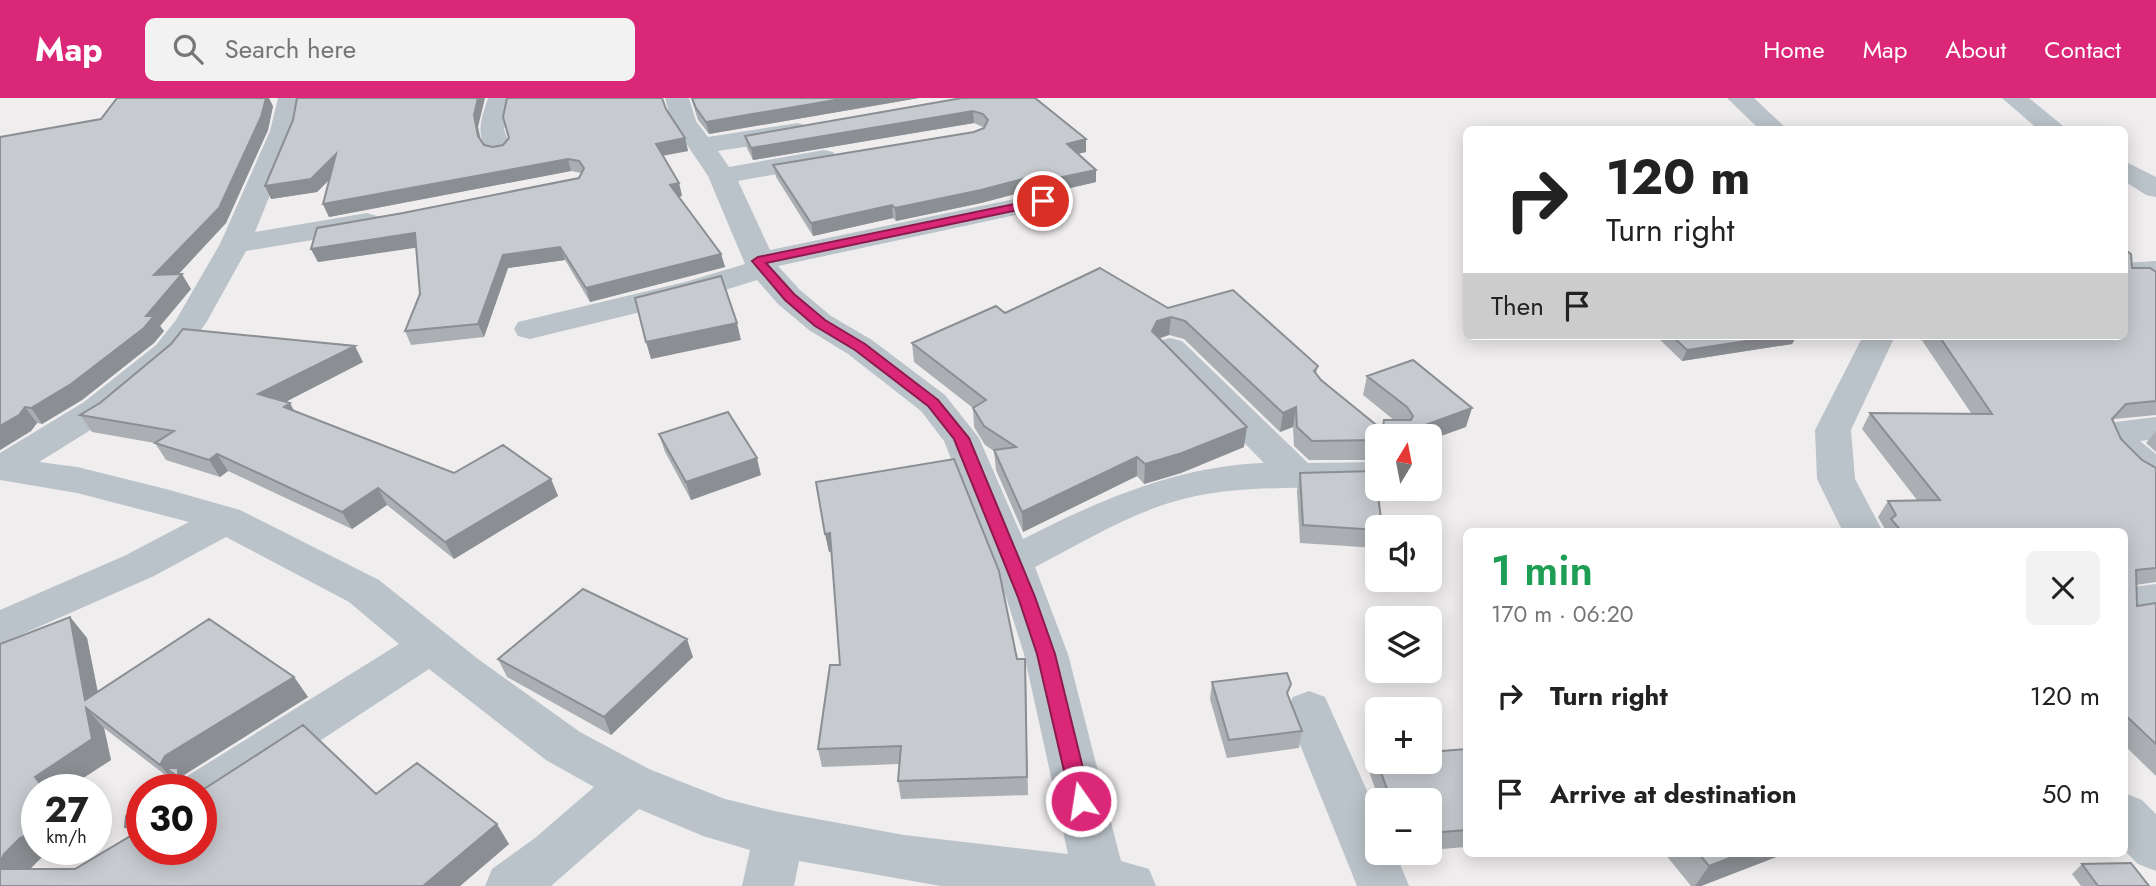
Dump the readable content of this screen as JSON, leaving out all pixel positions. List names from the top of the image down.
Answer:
{
  "north": "top",
  "page": {
    "header": "Map",
    "search": "Search here",
    "nav": [
      "Home",
      "Map",
      "About",
      "Contact"
    ],
    "turn": ["120 m", "Turn right"],
    "then": "Then",
    "map_buttons": ["+", "−"],
    "heading": ["1 min", "170 m · 06:20"],
    "list": [
      {
        "name": "Turn right",
        "value": "120 m"
      },
      {
        "name": "Arrive at destination",
        "value": "50 m"
      }
    ],
    "speed": "27 km/h",
    "limit": "30"
  }
}
